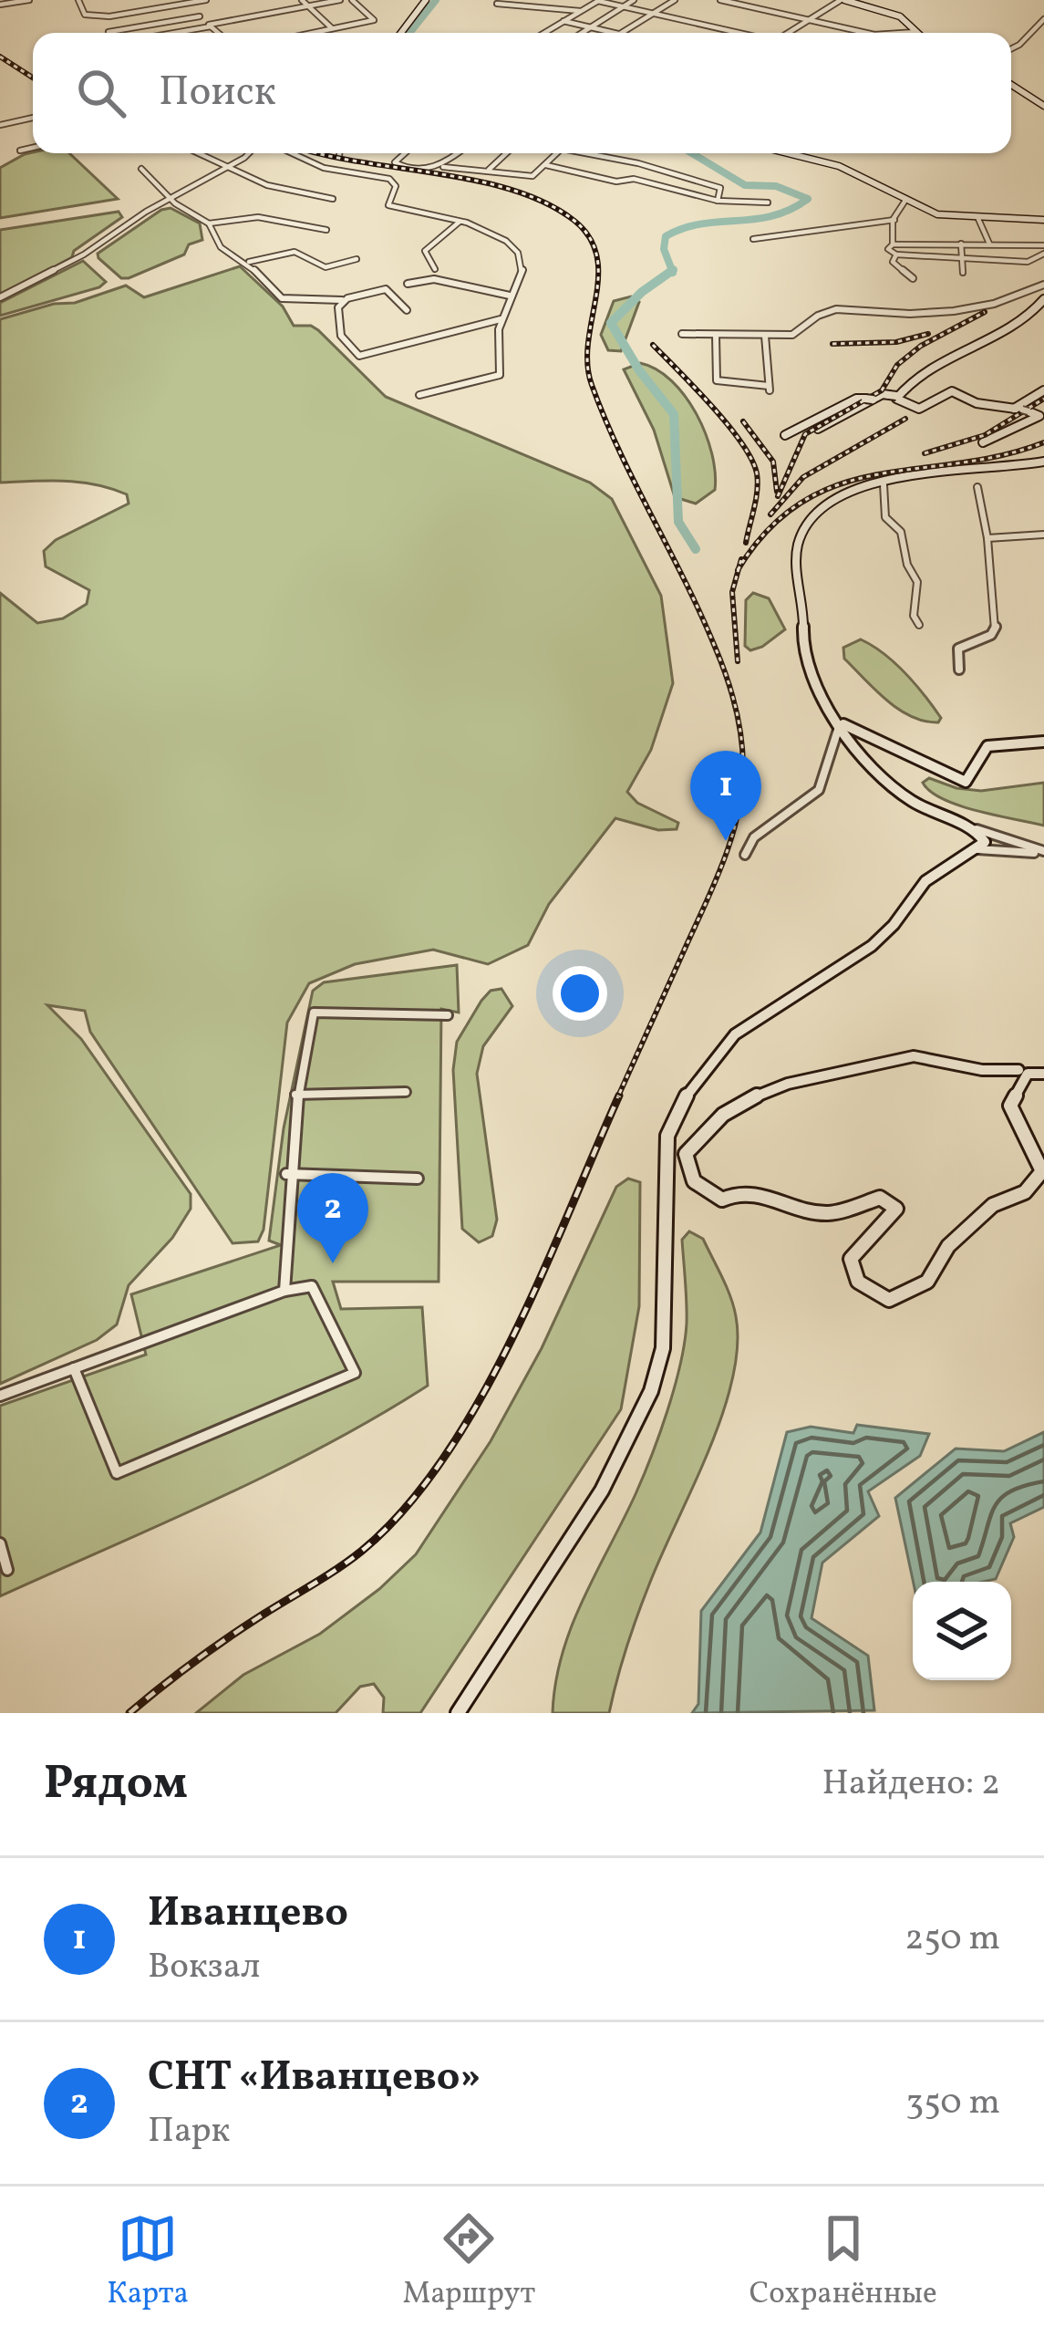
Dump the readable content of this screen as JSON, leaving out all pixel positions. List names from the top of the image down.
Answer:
{
  "page": {
    "search": "Поиск",
    "pins": ["1", "2"],
    "heading": ["Рядом", "Найдено: 2"],
    "list": [
      {
        "mark": "1",
        "name": "Иванцево",
        "note": "Вокзал",
        "value": "250 m"
      },
      {
        "mark": "2",
        "name": "СНТ «Иванцево»",
        "note": "Парк",
        "value": "350 m"
      }
    ],
    "nav": ["Карта", "Маршрут", "Сохранённые"]
  }
}
